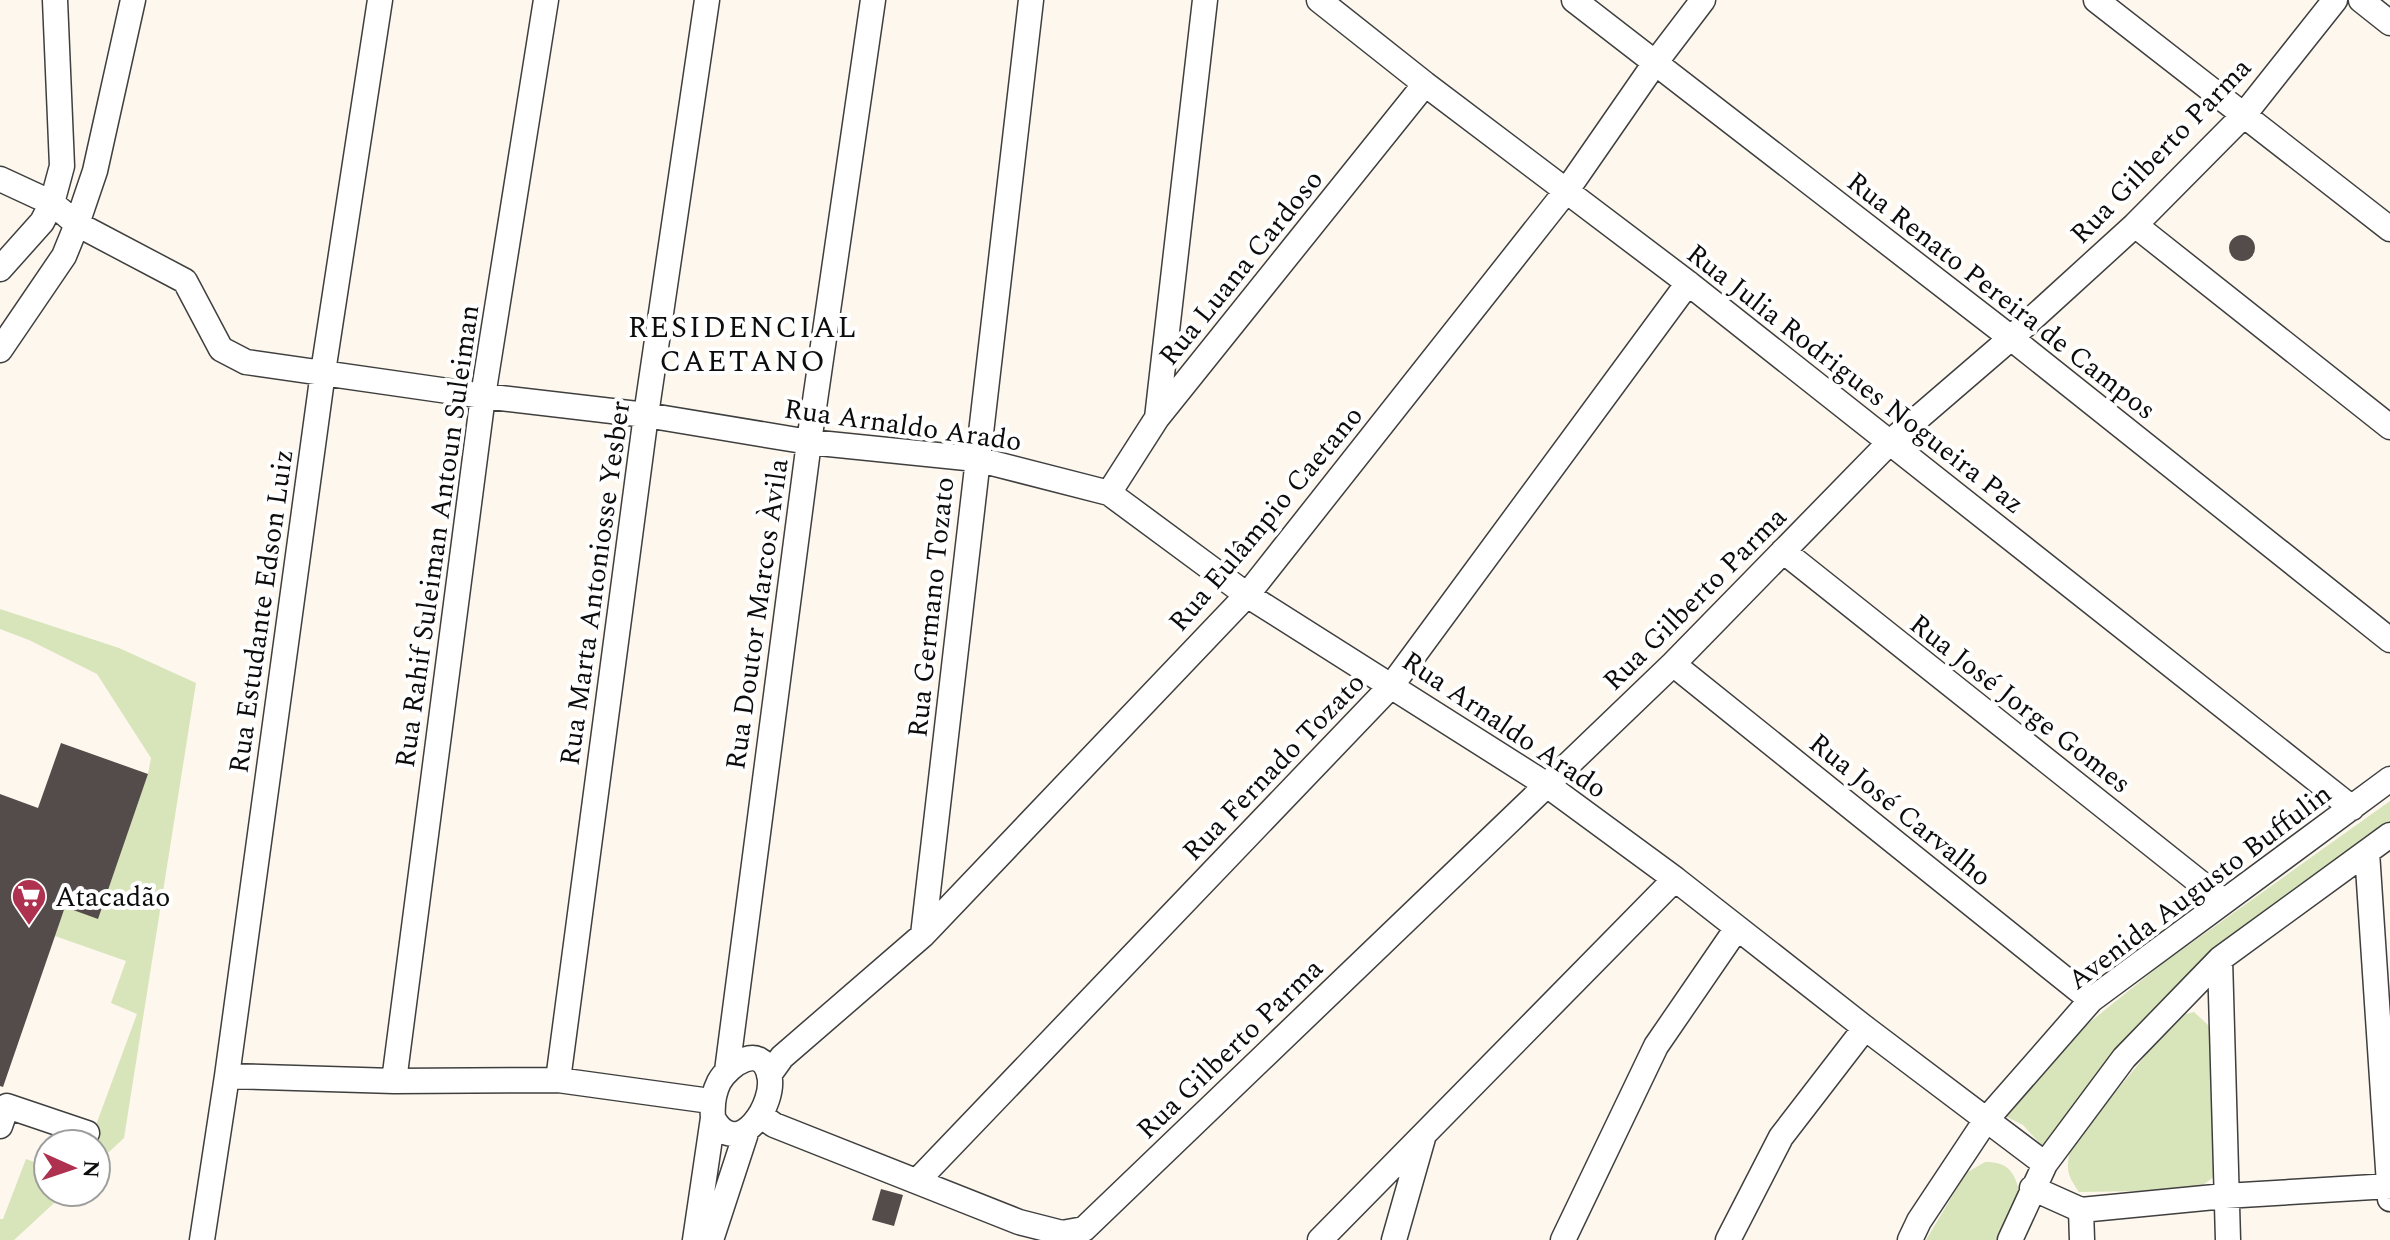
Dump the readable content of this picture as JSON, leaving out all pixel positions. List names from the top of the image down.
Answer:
{
  "streets": {
    "street": [
      "Rua Gilberto Parma",
      "Rua Luana Cardoso",
      "Rua Renato Pereira de Campos",
      "Rua Julia Rodrigues Nogueira Paz",
      "Rua Arnaldo Arado",
      "Rua Eulâmpio Caetano",
      "Rua Rahif Suleiman Antoun Suleiman",
      "Rua Marta Antoniosse Yesber",
      "Rua Germano Tozato",
      "Rua Estudante Edson Luiz",
      "Rua Doutor Marcos Àvila",
      "Rua José Jorge Gomes",
      "Rua Fernado Tozato",
      "Rua José Carvalho",
      "Avenida Augusto Buffulin"
    ]
  },
  "crossings": [
    ["Rua Gilberto Parma", "Rua Renato Pereira de Campos"],
    ["Rua Gilberto Parma", "Rua Julia Rodrigues Nogueira Paz"],
    ["Rua Gilberto Parma", "Rua Arnaldo Arado"],
    ["Rua Gilberto Parma", "Rua José Jorge Gomes"],
    ["Rua Gilberto Parma", "Rua Fernado Tozato"],
    ["Rua Gilberto Parma", "Rua José Carvalho"],
    ["Rua Luana Cardoso", "Rua Julia Rodrigues Nogueira Paz"],
    ["Rua Luana Cardoso", "Rua Arnaldo Arado"],
    ["Rua Renato Pereira de Campos", "Rua Eulâmpio Caetano"],
    ["Rua Julia Rodrigues Nogueira Paz", "Rua Eulâmpio Caetano"],
    ["Rua Julia Rodrigues Nogueira Paz", "Rua Fernado Tozato"],
    ["Rua Julia Rodrigues Nogueira Paz", "Avenida Augusto Buffulin"],
    ["Rua Arnaldo Arado", "Rua Eulâmpio Caetano"],
    ["Rua Arnaldo Arado", "Rua Rahif Suleiman Antoun Suleiman"],
    ["Rua Arnaldo Arado", "Rua Marta Antoniosse Yesber"],
    ["Rua Arnaldo Arado", "Rua Germano Tozato"],
    ["Rua Arnaldo Arado", "Rua Estudante Edson Luiz"],
    ["Rua Arnaldo Arado", "Rua Doutor Marcos Àvila"],
    ["Rua Arnaldo Arado", "Rua Fernado Tozato"],
    ["Rua Arnaldo Arado", "Avenida Augusto Buffulin"],
    ["Rua Eulâmpio Caetano", "Rua Germano Tozato"],
    ["Rua Eulâmpio Caetano", "Rua Doutor Marcos Àvila"],
    ["Rua José Jorge Gomes", "Avenida Augusto Buffulin"],
    ["Rua José Carvalho", "Avenida Augusto Buffulin"]
  ],
  "districts": ["RESIDENCIAL CAETANO"],
  "places": {
    "supermarket": ["Atacadão"]
  },
  "north": "right"
}
